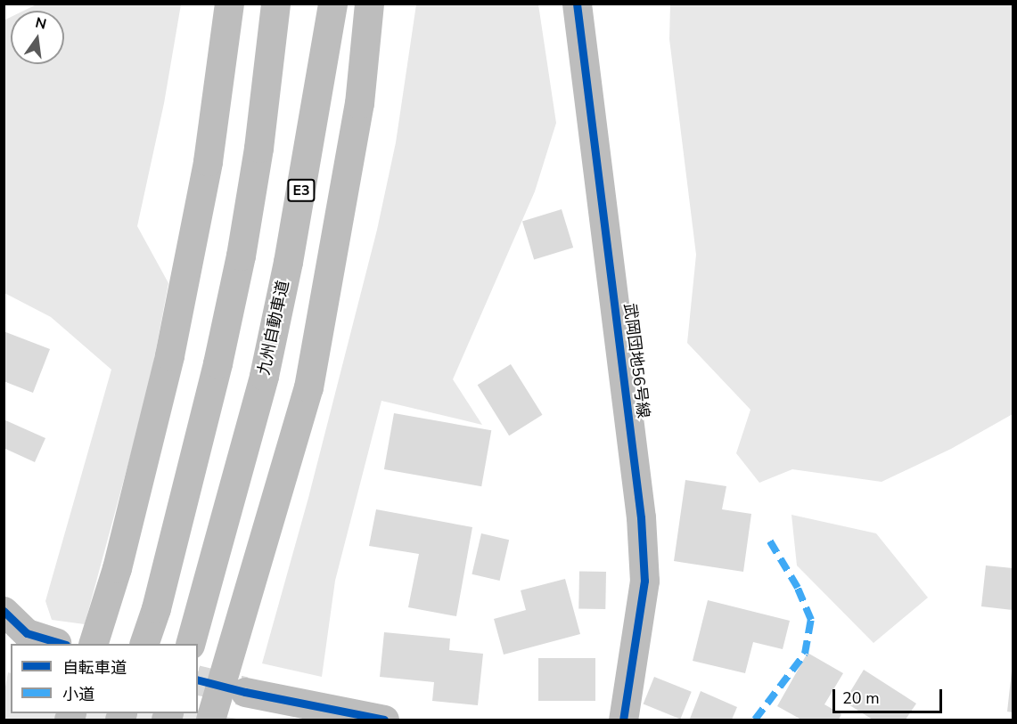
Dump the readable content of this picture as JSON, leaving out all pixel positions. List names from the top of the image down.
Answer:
{
  "streets": {
    "main road": ["E3", "九州自動車道", "武岡団地56号線"]
  },
  "legend": ["自転車道", "小道"],
  "scale_bar": "20 m",
  "north": "top"
}
